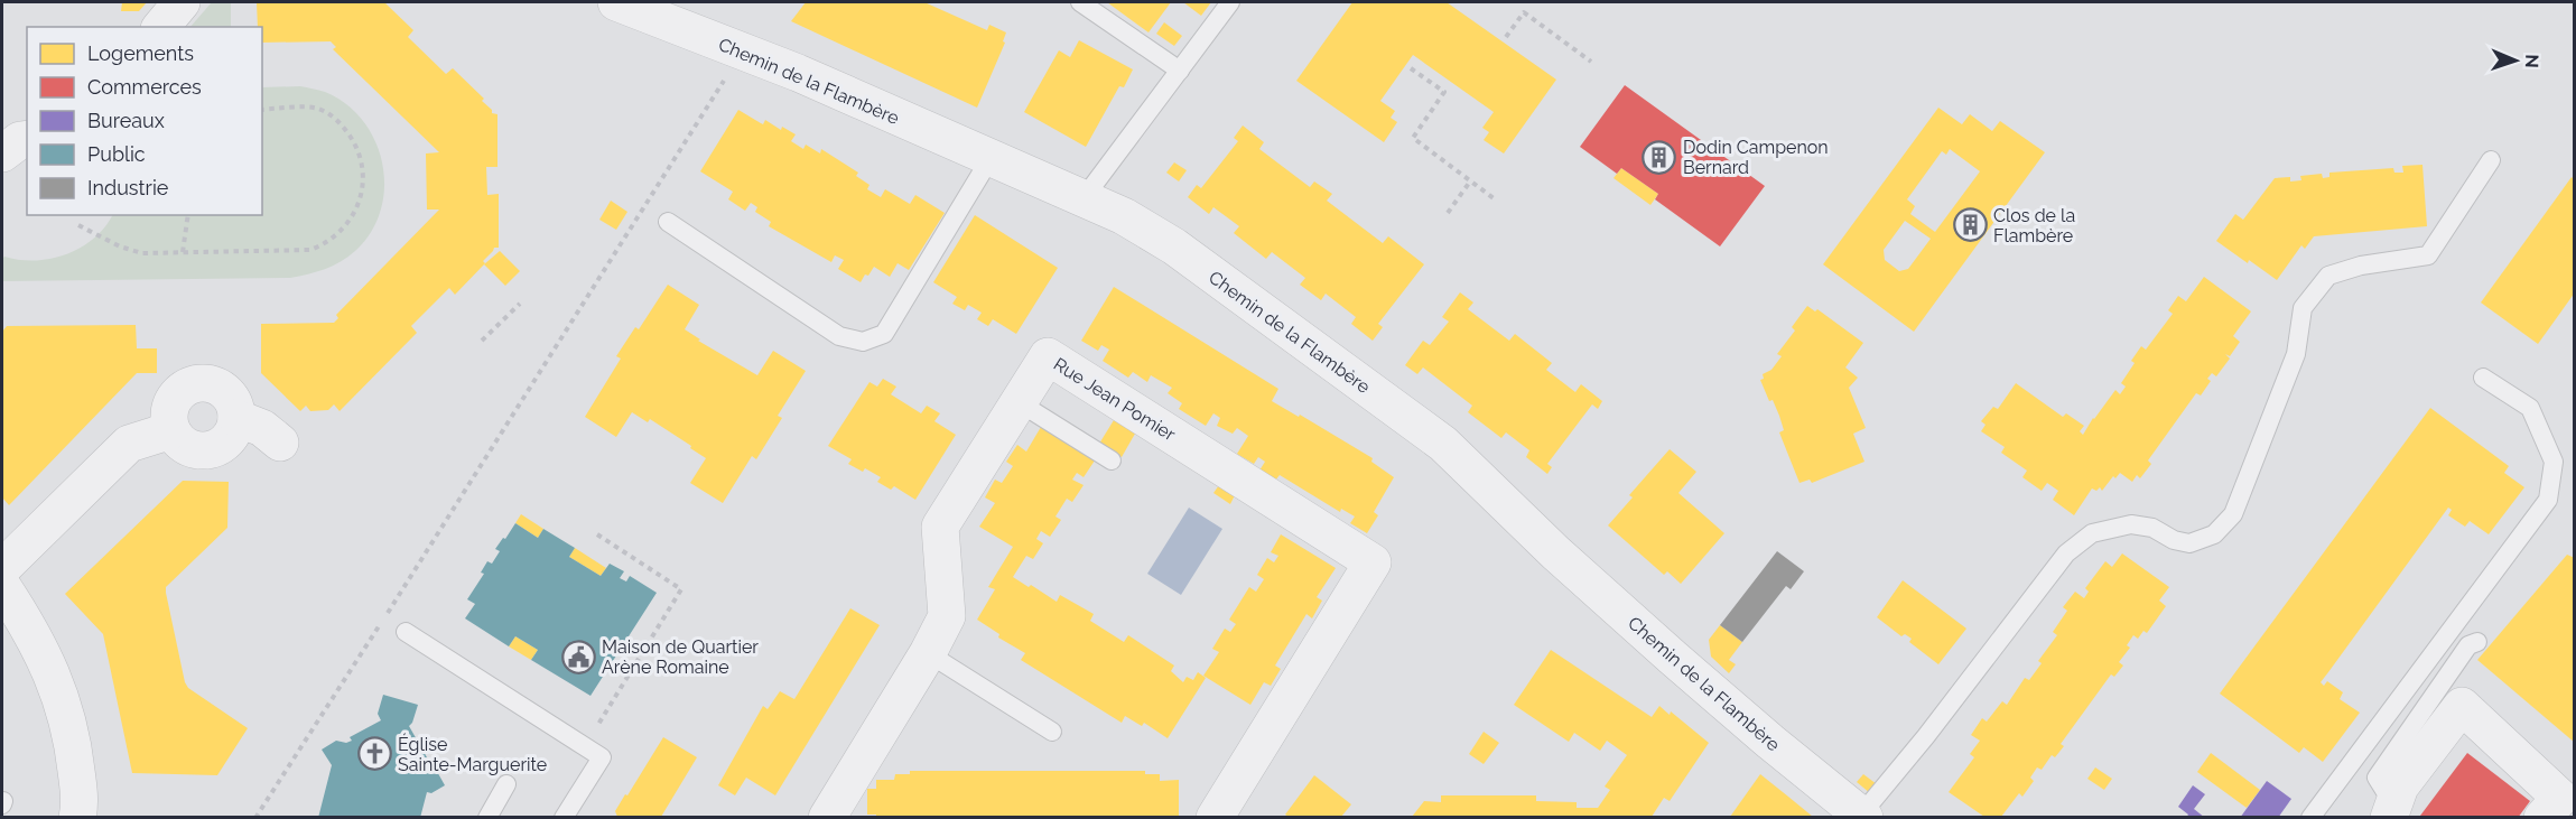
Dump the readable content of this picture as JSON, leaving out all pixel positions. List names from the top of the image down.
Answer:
{
  "streets": {
    "street": ["Chemin de la Flambère", "Rue Jean Pomier"]
  },
  "places": {
    "building": ["Dodin Campenon Bernard", "Clos de la Flambère"],
    "public building": ["Maison de Quartier Arène Romaine"],
    "church": ["Église Sainte-Marguerite"]
  },
  "legend": [
    "Logements",
    "Commerces",
    "Bureaux",
    "Public",
    "Industrie"
  ],
  "north": "right"
}
